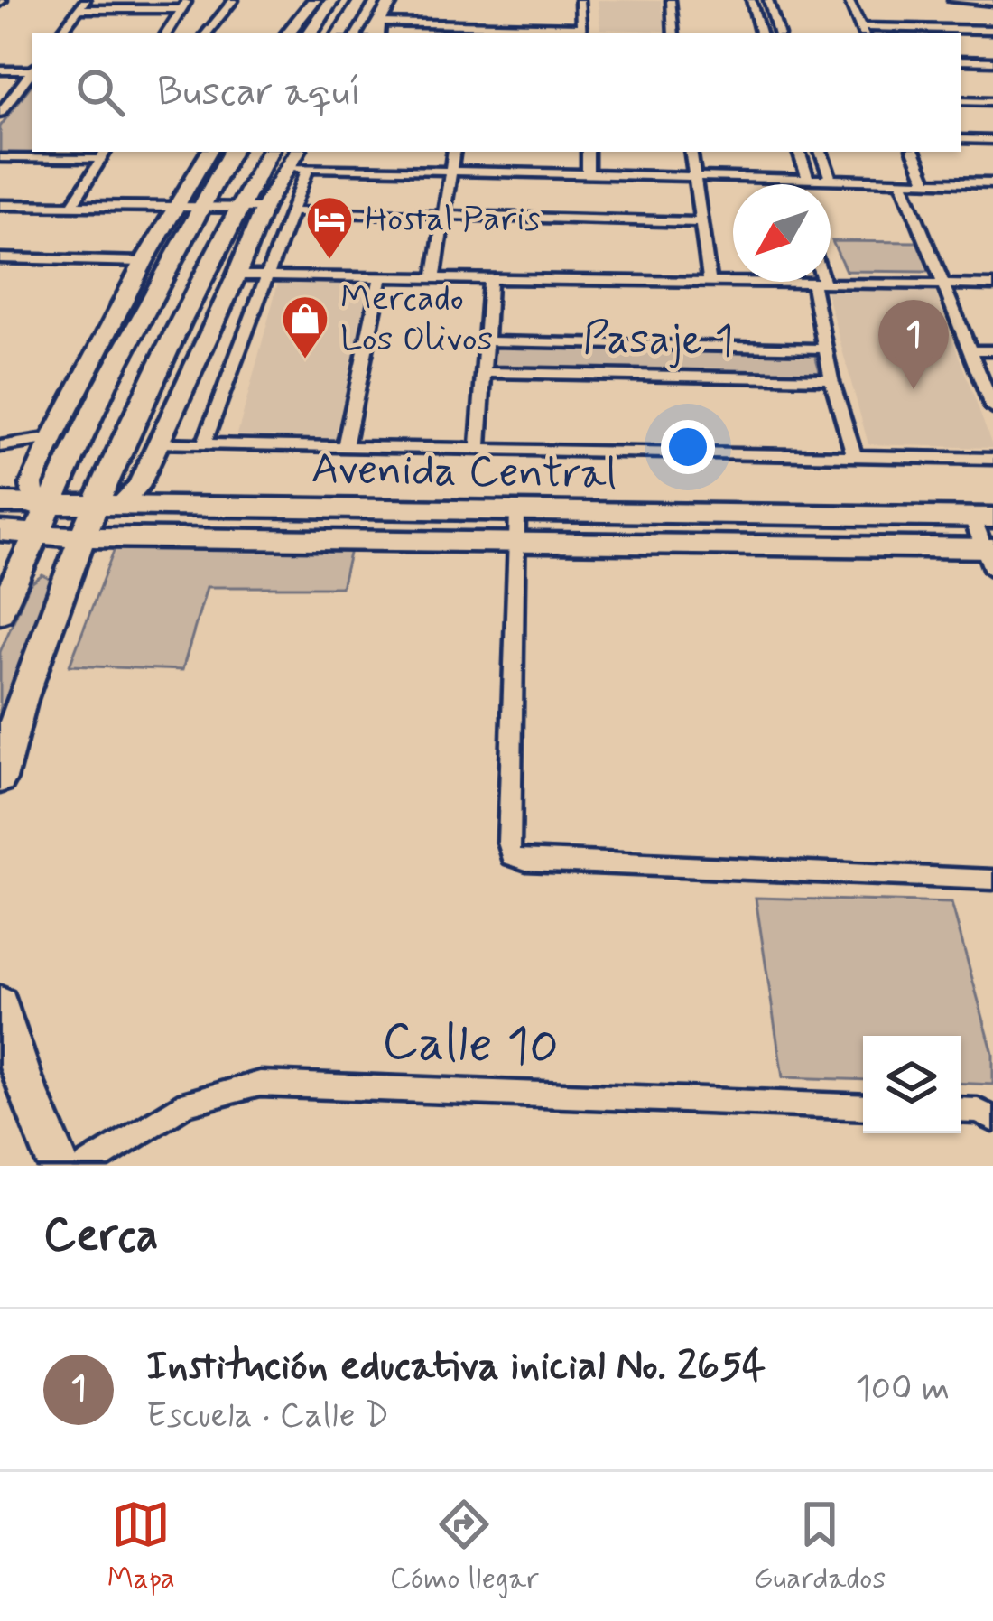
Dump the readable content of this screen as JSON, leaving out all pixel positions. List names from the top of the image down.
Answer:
{
  "streets": {
    "main road": ["Avenida Central"],
    "street": ["Pasaje 1", "Calle 10"]
  },
  "places": {
    "hotel": ["Hostal Paris"],
    "shop": ["Mercado Los Olivos"]
  },
  "north": "bottom left",
  "page": {
    "search": "Buscar aquí",
    "pins": "1",
    "heading": "Cerca",
    "list": [
      {
        "mark": "1",
        "name": "Institución educativa inicial No. 2654",
        "note": "Escuela · Calle D",
        "value": "100 m"
      }
    ],
    "nav": ["Mapa", "Cómo llegar", "Guardados"]
  }
}
